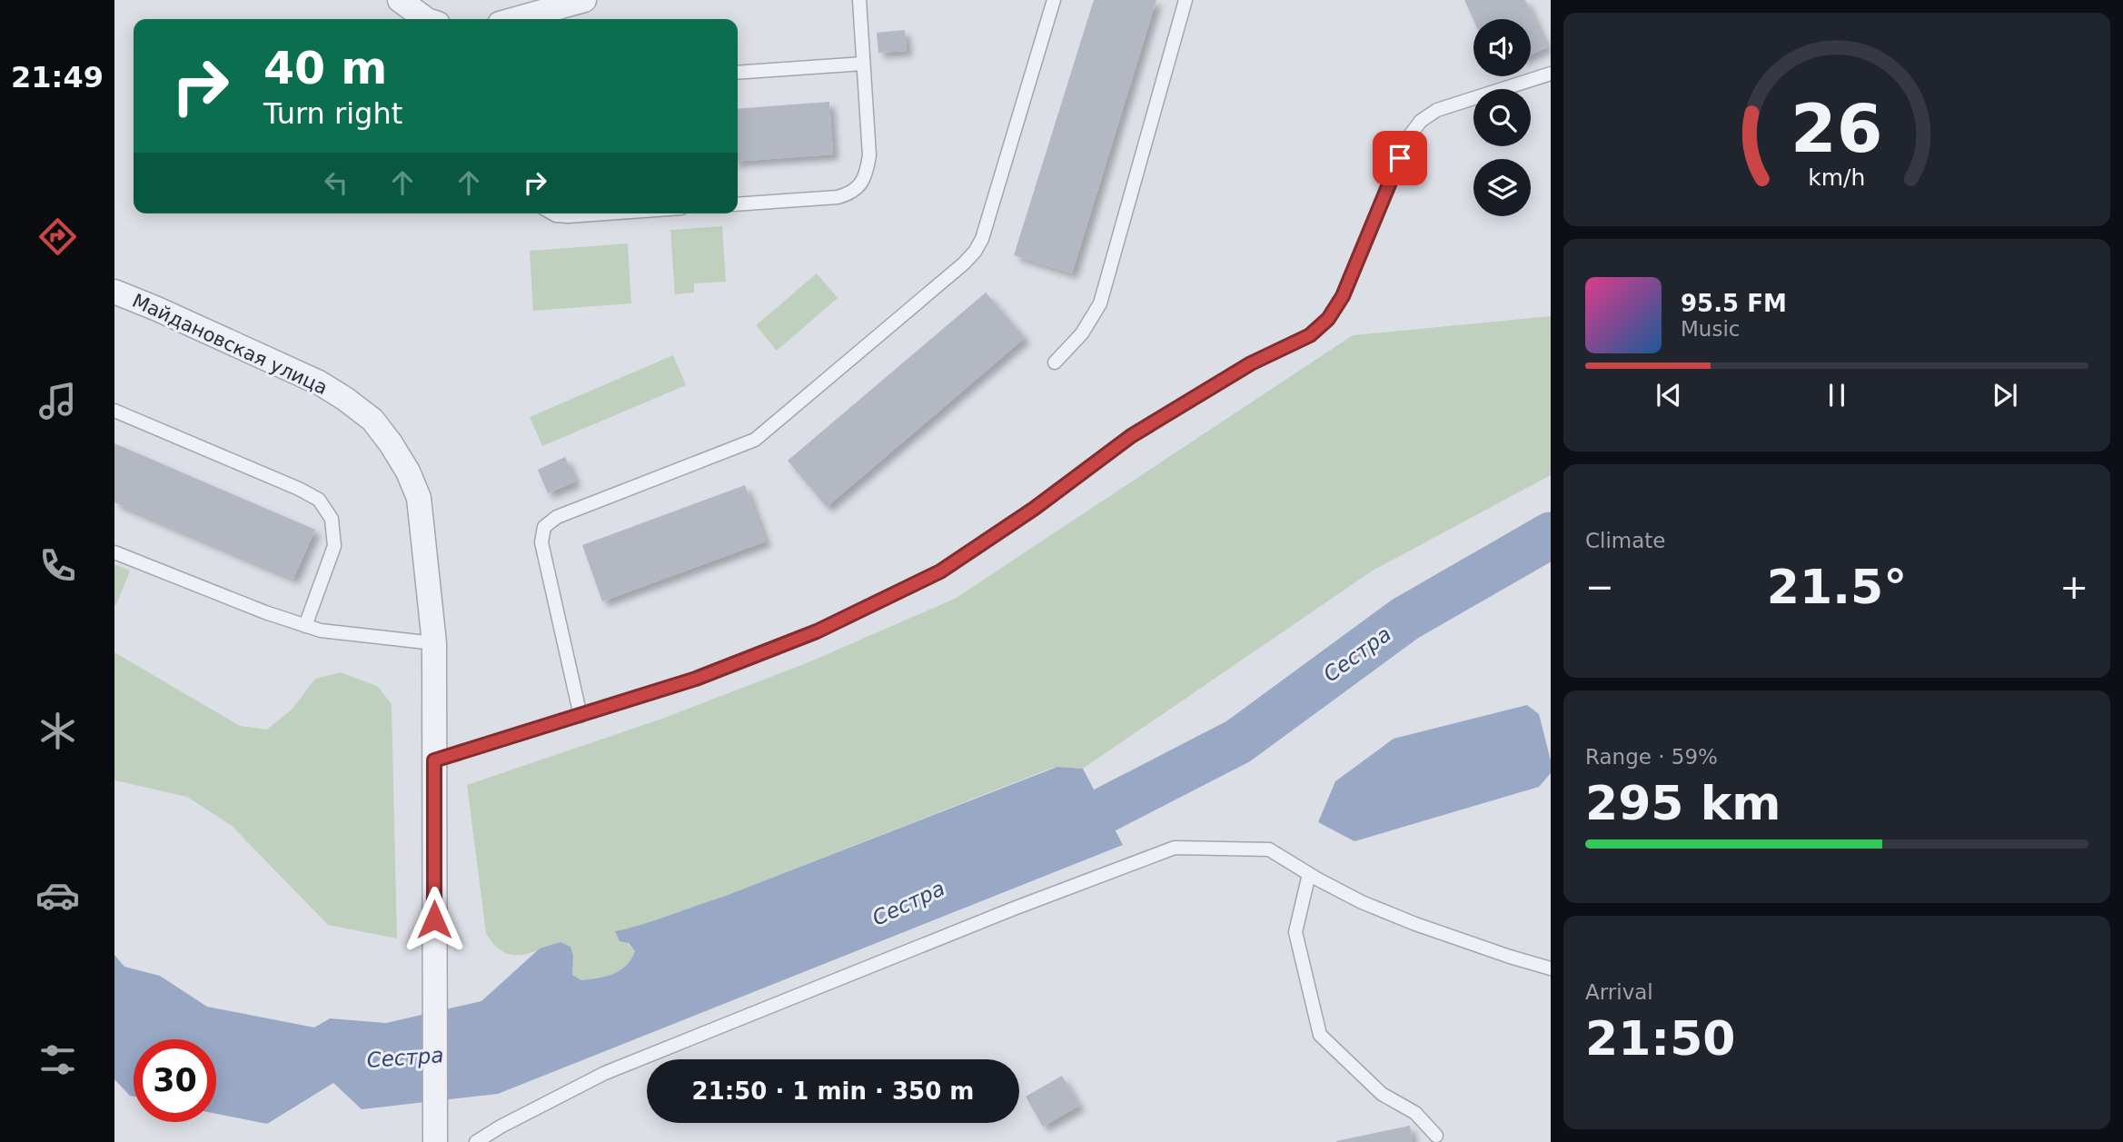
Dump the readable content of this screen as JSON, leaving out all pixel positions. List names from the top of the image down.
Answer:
{
  "streets": {
    "street": ["Майдановская улица"]
  },
  "water": ["Сестра"],
  "page": {
    "tabs": "21:49",
    "turn": ["40 m", "Turn right"],
    "song": ["95.5 FM", "Music"],
    "tile": [
      "Climate",
      ["Range · 59%", "295 km"],
      ["Arrival", "21:50"]
    ],
    "heat": ["−", "21.5°", "+"],
    "limit": "30",
    "trip": "21:50 · 1 min · 350 m",
    "gauge": ["26", "km/h"]
  }
}
